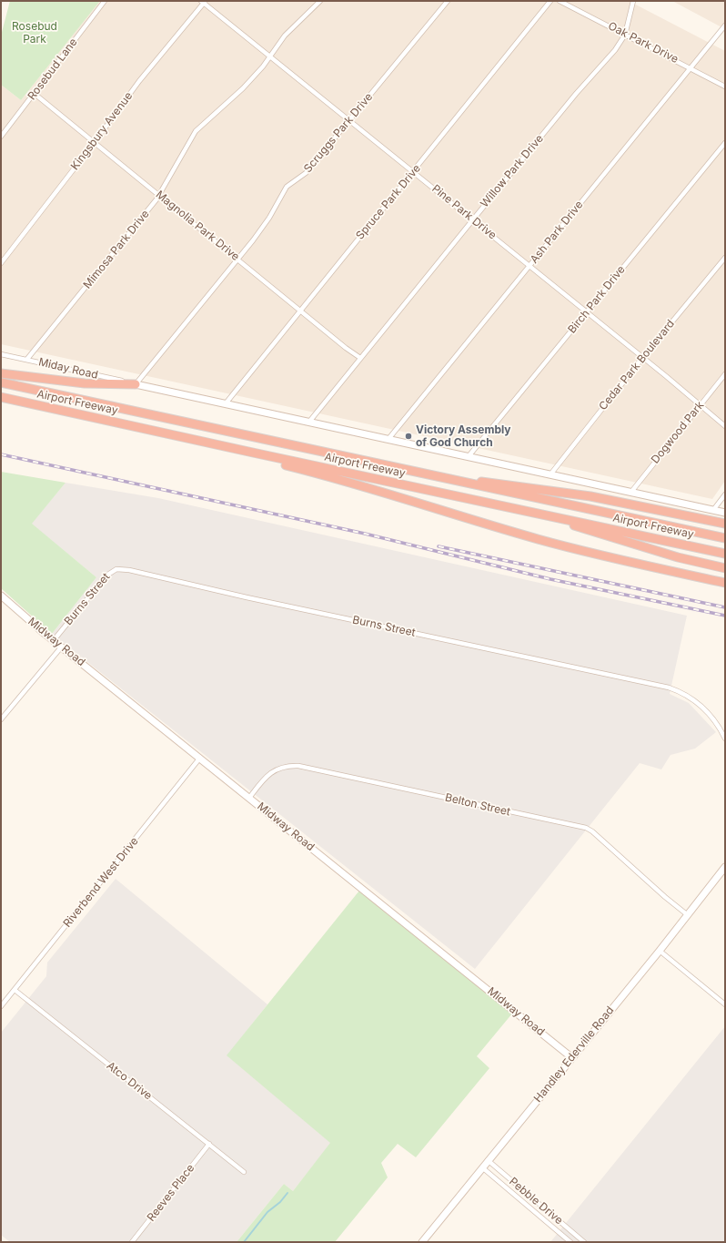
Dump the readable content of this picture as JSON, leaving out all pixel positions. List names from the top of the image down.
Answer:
{
  "streets": {
    "highway": ["Airport Freeway"],
    "main road": ["Midway Road", "Handley Ederville Road"],
    "street": [
      "Oak Park Drive",
      "Rosebud Lane",
      "Kingsbury Avenue",
      "Scruggs Park Drive",
      "Willow Park Drive",
      "Spruce Park Drive",
      "Pine Park Drive",
      "Magnolia Park Drive",
      "Ash Park Drive",
      "Mimosa Park Drive",
      "Birch Park Drive",
      "Cedar Park Boulevard",
      "Miday Road",
      "Dogwood Park",
      "Burns Street",
      "Belton Street",
      "Riverbend West Drive",
      "Atco Drive",
      "Reeves Place",
      "Pebble Drive"
    ]
  },
  "crossings": [
    ["Oak Park Drive", "Willow Park Drive"],
    ["Oak Park Drive", "Ash Park Drive"],
    ["Rosebud Lane", "Magnolia Park Drive"],
    ["Kingsbury Avenue", "Pine Park Drive"],
    ["Kingsbury Avenue", "Magnolia Park Drive"],
    ["Scruggs Park Drive", "Pine Park Drive"],
    ["Scruggs Park Drive", "Magnolia Park Drive"],
    ["Scruggs Park Drive", "Miday Road"],
    ["Willow Park Drive", "Pine Park Drive"],
    ["Willow Park Drive", "Magnolia Park Drive"],
    ["Spruce Park Drive", "Pine Park Drive"],
    ["Spruce Park Drive", "Magnolia Park Drive"],
    ["Pine Park Drive", "Ash Park Drive"],
    ["Pine Park Drive", "Mimosa Park Drive"],
    ["Pine Park Drive", "Birch Park Drive"],
    ["Pine Park Drive", "Cedar Park Boulevard"],
    ["Pine Park Drive", "Dogwood Park"],
    ["Magnolia Park Drive", "Mimosa Park Drive"],
    ["Mimosa Park Drive", "Miday Road"],
    ["Burns Street", "Midway Road"],
    ["Midway Road", "Belton Street"],
    ["Midway Road", "Riverbend West Drive"],
    ["Midway Road", "Handley Ederville Road"],
    ["Belton Street", "Handley Ederville Road"],
    ["Riverbend West Drive", "Atco Drive"],
    ["Handley Ederville Road", "Pebble Drive"],
    ["Atco Drive", "Reeves Place"]
  ],
  "parks": ["Rosebud Park"],
  "places": ["Victory Assembly of God Church"]
}
